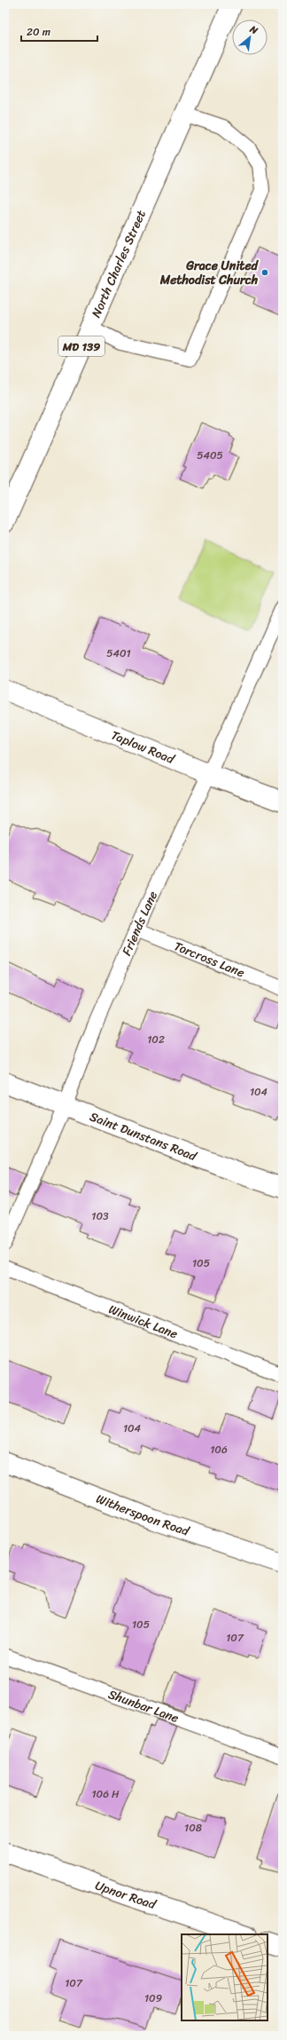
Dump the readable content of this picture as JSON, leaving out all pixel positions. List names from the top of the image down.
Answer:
{
  "streets": {
    "street": [
      "North Charles Street",
      "MD 139",
      "Taplow Road",
      "Saint Dunstans Road",
      "Witherspoon Road",
      "Upnor Road"
    ],
    "lane": [
      "Friends Lane",
      "Torcross Lane",
      "Winwick Lane",
      "Shunbar Lane"
    ]
  },
  "crossings": [
    ["Taplow Road", "Friends Lane"],
    ["Friends Lane", "Torcross Lane"],
    ["Friends Lane", "Saint Dunstans Road"]
  ],
  "places": ["Grace United Methodist Church"],
  "house_numbers": [
    "5405",
    "5401",
    "102",
    "104",
    "103",
    "105",
    "104",
    "106",
    "105",
    "107",
    "106 H",
    "108",
    "107",
    "109"
  ],
  "scale_bar": "20 m",
  "north": "top right"
}
